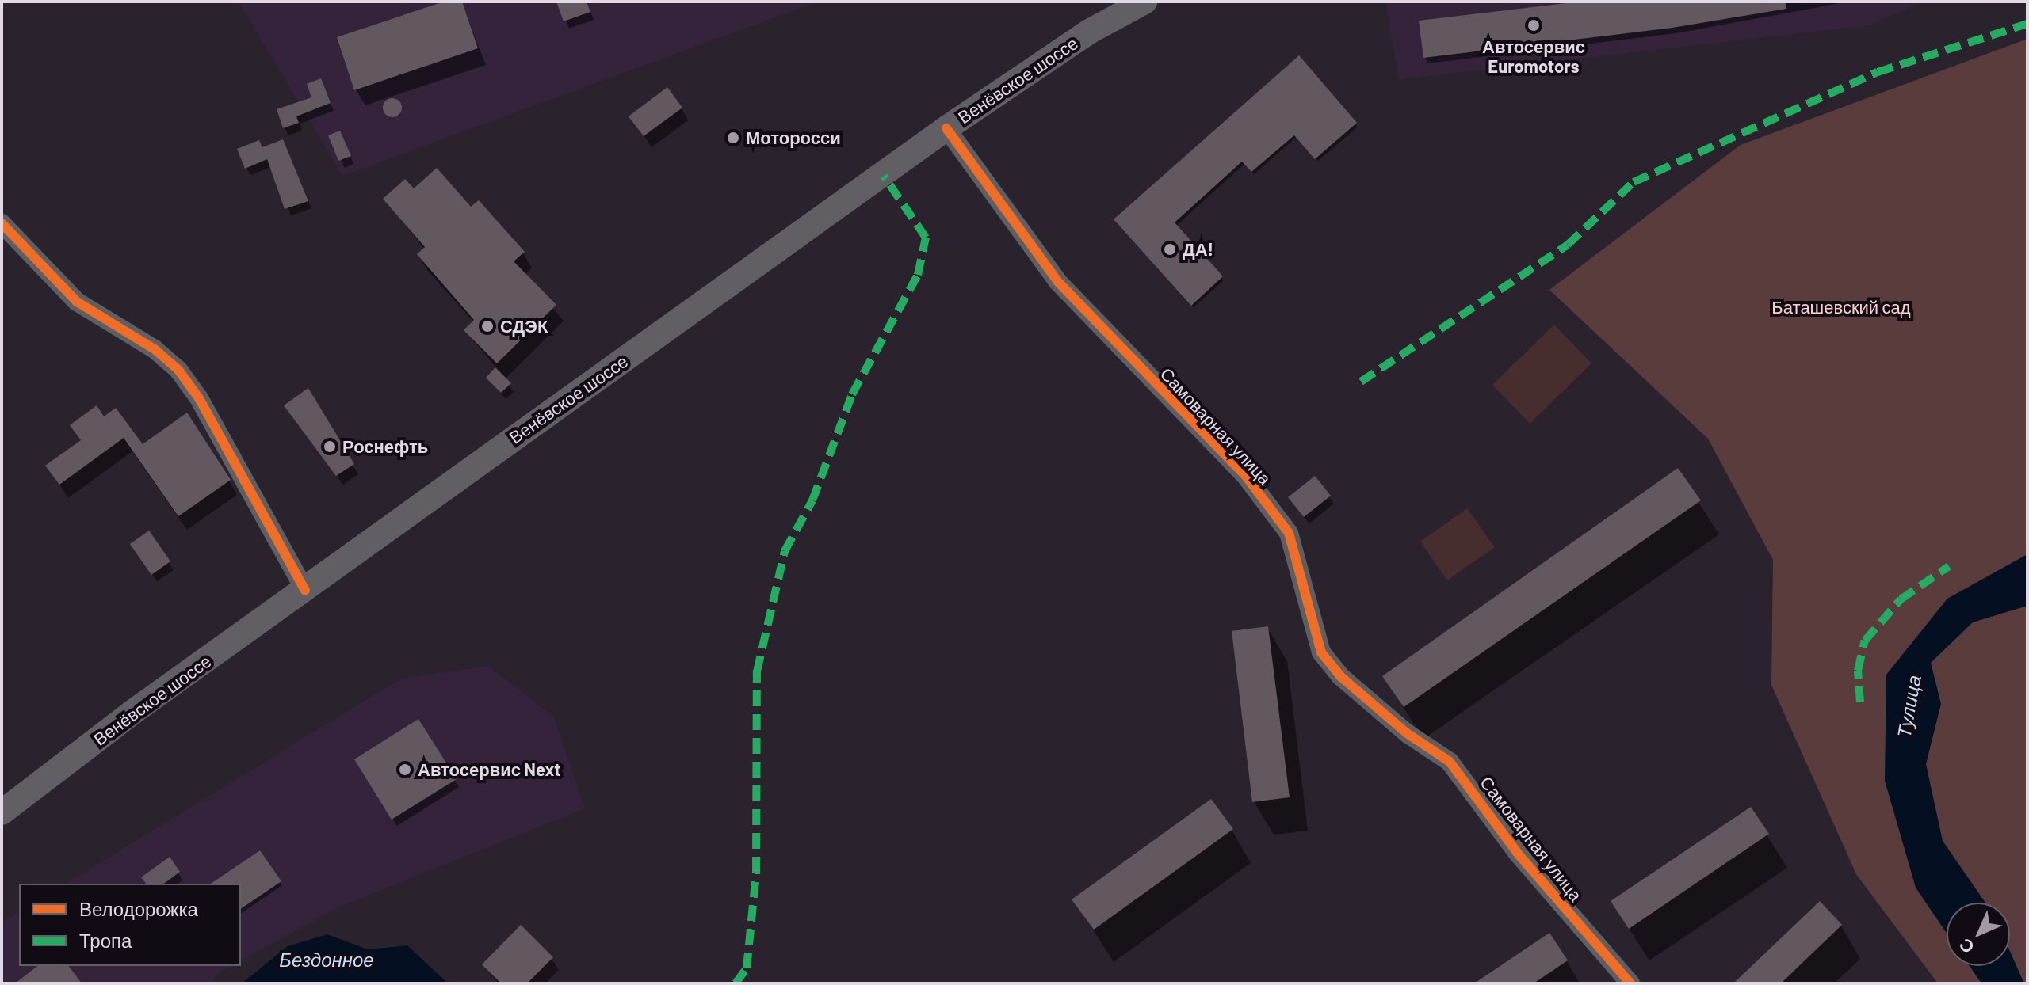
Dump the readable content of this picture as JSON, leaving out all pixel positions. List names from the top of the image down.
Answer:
{
  "streets": {
    "main road": ["Венёвское шоссе"],
    "street": ["Самоварная улица"]
  },
  "crossings": [
    ["Венёвское шоссе", "Самоварная улица"]
  ],
  "water": ["Тулица", "Бездонное"],
  "parks": ["Баташевский сад"],
  "places": [
    "Автосервис Euromotors",
    "Моторосси",
    "ДА!",
    "СДЭК",
    "Роснефть",
    "Автосервис Next"
  ],
  "legend": ["Велодорожка", "Тропа"],
  "north": "bottom left"
}
